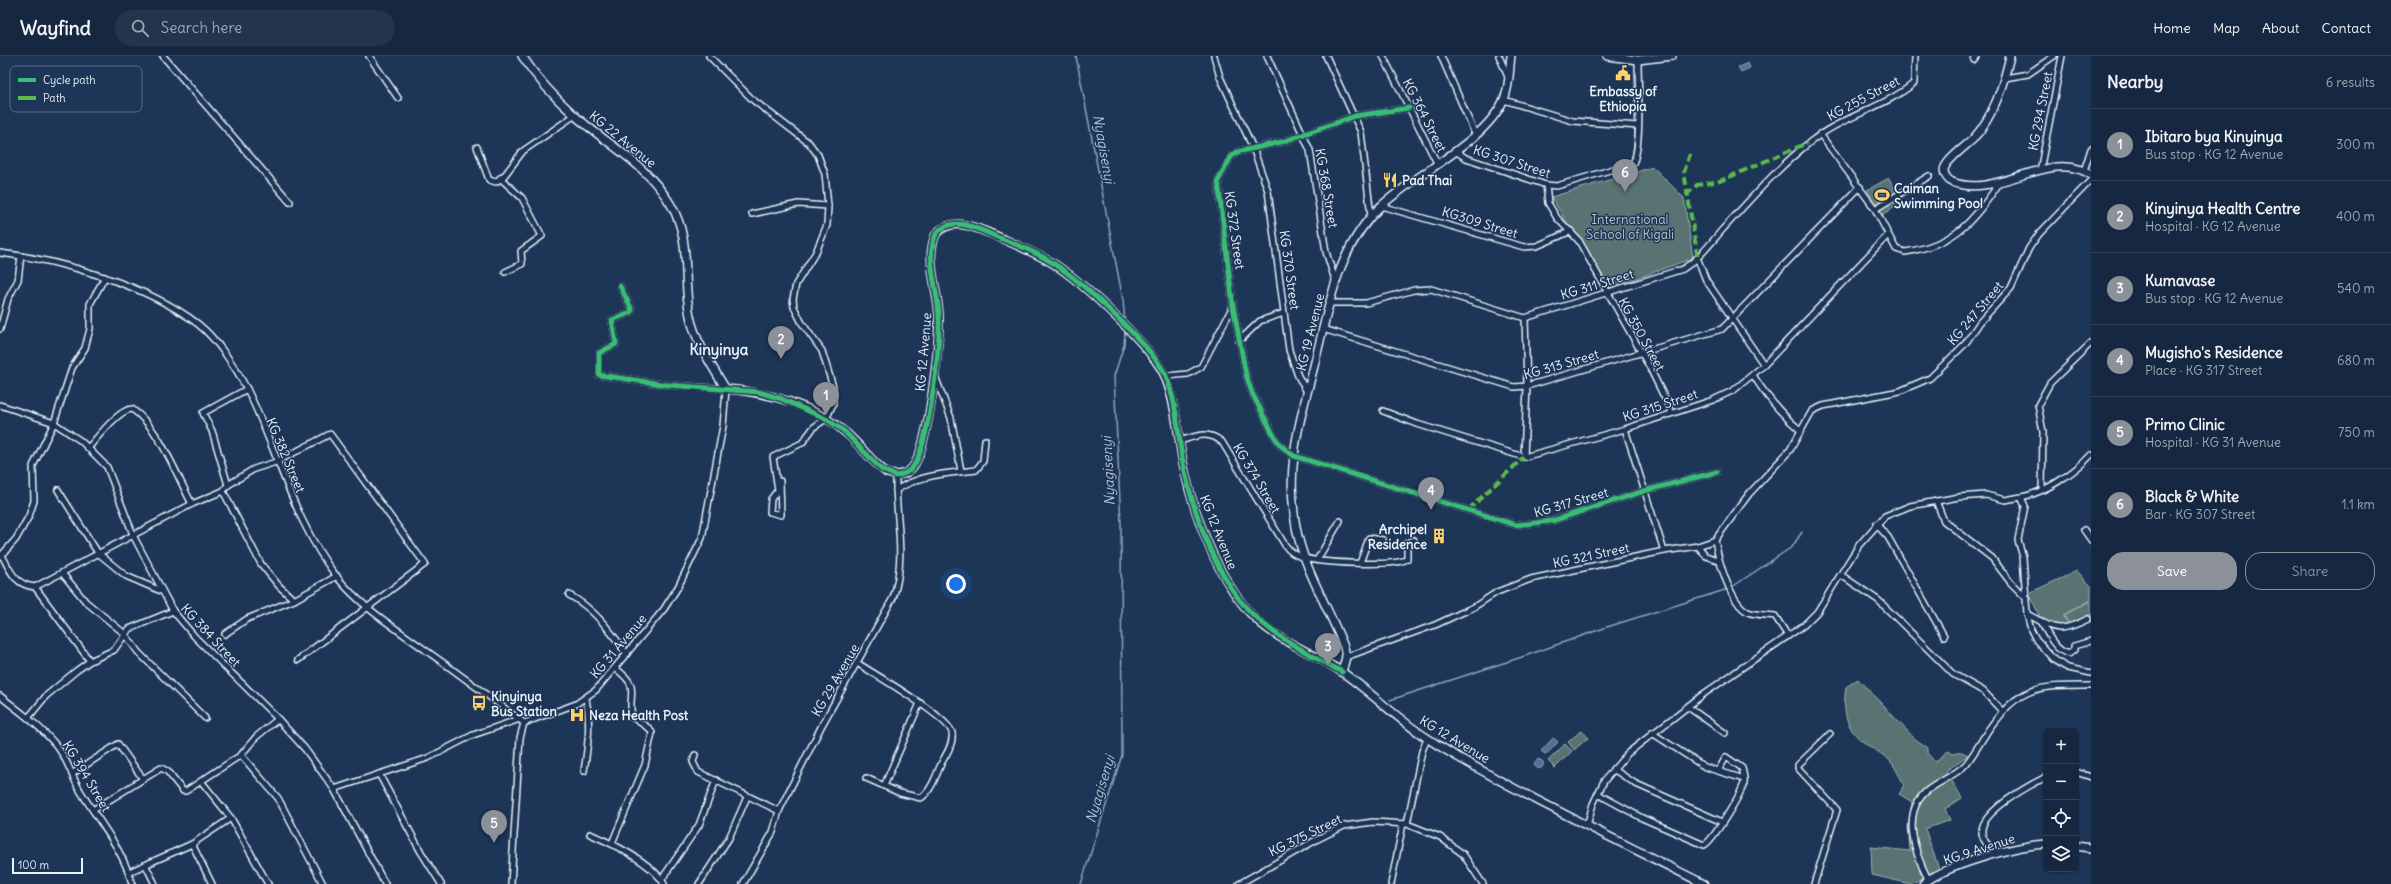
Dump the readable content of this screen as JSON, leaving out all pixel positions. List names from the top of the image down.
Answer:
{
  "streets": {
    "street": [
      "KG 255 Street",
      "KG 294 Street",
      "KG 364 Street",
      "KG 22 Avenue",
      "KG 307 Street",
      "KG 368 Street",
      "KG309 Street",
      "KG 372 Street",
      "KG 370 Street",
      "KG 311 Street",
      "KG 247 Street",
      "KG 19 Avenue",
      "KG 350 Street",
      "KG 12 Avenue",
      "KG 313 Street",
      "KG 315 Street",
      "KG 382 Street",
      "KG 374 Street",
      "KG 317 Street",
      "KG 321 Street",
      "KG 384 Street",
      "KG 31 Avenue",
      "KG 29 Avenue",
      "KG 394 Street",
      "KG 375 Street",
      "KG 9 Avenue"
    ]
  },
  "crossings": [
    ["KG 255 Street", "KG 311 Street"],
    ["KG 364 Street", "KG 372 Street"],
    ["KG 364 Street", "KG 19 Avenue"],
    ["KG 22 Avenue", "KG 31 Avenue"],
    ["KG 307 Street", "KG 19 Avenue"],
    ["KG 307 Street", "KG 350 Street"],
    ["KG 368 Street", "KG 372 Street"],
    ["KG 368 Street", "KG 19 Avenue"],
    ["KG309 Street", "KG 19 Avenue"],
    ["KG309 Street", "KG 350 Street"],
    ["KG 372 Street", "KG 370 Street"],
    ["KG 372 Street", "KG 19 Avenue"],
    ["KG 372 Street", "KG 317 Street"],
    ["KG 370 Street", "KG 19 Avenue"],
    ["KG 311 Street", "KG 350 Street"],
    ["KG 19 Avenue", "KG 313 Street"],
    ["KG 19 Avenue", "KG 374 Street"],
    ["KG 19 Avenue", "KG 317 Street"],
    ["KG 19 Avenue", "KG 321 Street"],
    ["KG 350 Street", "KG 313 Street"],
    ["KG 350 Street", "KG 315 Street"],
    ["KG 12 Avenue", "KG 374 Street"],
    ["KG 12 Avenue", "KG 29 Avenue"],
    ["KG 382 Street", "KG 31 Avenue"],
    ["KG 384 Street", "KG 31 Avenue"]
  ],
  "districts": ["Kinyinya"],
  "water": ["Nyagisenyi"],
  "parks": ["International School of Kigali"],
  "places": {
    "public building": ["Embassy of Ethiopia"],
    "restaurant": ["Pad Thai"],
    "sports": ["Caiman Swimming Pool"],
    "building": ["Archipel Residence"],
    "bus stop": ["Kinyinya Bus Station"],
    "hospital": ["Neza Health Post"]
  },
  "legend": ["Cycle path", "Path"],
  "scale_bar": "100 m",
  "page": {
    "header": "Wayfind",
    "search": "Search here",
    "nav": [
      "Home",
      "Map",
      "About",
      "Contact"
    ],
    "heading": ["Nearby", "6 results"],
    "list": [
      {
        "mark": "1",
        "name": "Ibitaro bya Kinyinya",
        "note": "Bus stop · KG 12 Avenue",
        "value": "300 m"
      },
      {
        "mark": "2",
        "name": "Kinyinya Health Centre",
        "note": "Hospital · KG 12 Avenue",
        "value": "400 m"
      },
      {
        "mark": "3",
        "name": "Kumavase",
        "note": "Bus stop · KG 12 Avenue",
        "value": "540 m"
      },
      {
        "mark": "4",
        "name": "Mugisho's Residence",
        "note": "Place · KG 317 Street",
        "value": "680 m"
      },
      {
        "mark": "5",
        "name": "Primo Clinic",
        "note": "Hospital · KG 31 Avenue",
        "value": "750 m"
      },
      {
        "mark": "6",
        "name": "Black & White",
        "note": "Bar · KG 307 Street",
        "value": "1.1 km"
      }
    ],
    "pins": [
      "6",
      "2",
      "1",
      "4",
      "3",
      "5"
    ],
    "buttons": ["Save", "Share"],
    "map_buttons": ["+", "−"],
    "scale": "100 m"
  }
}
